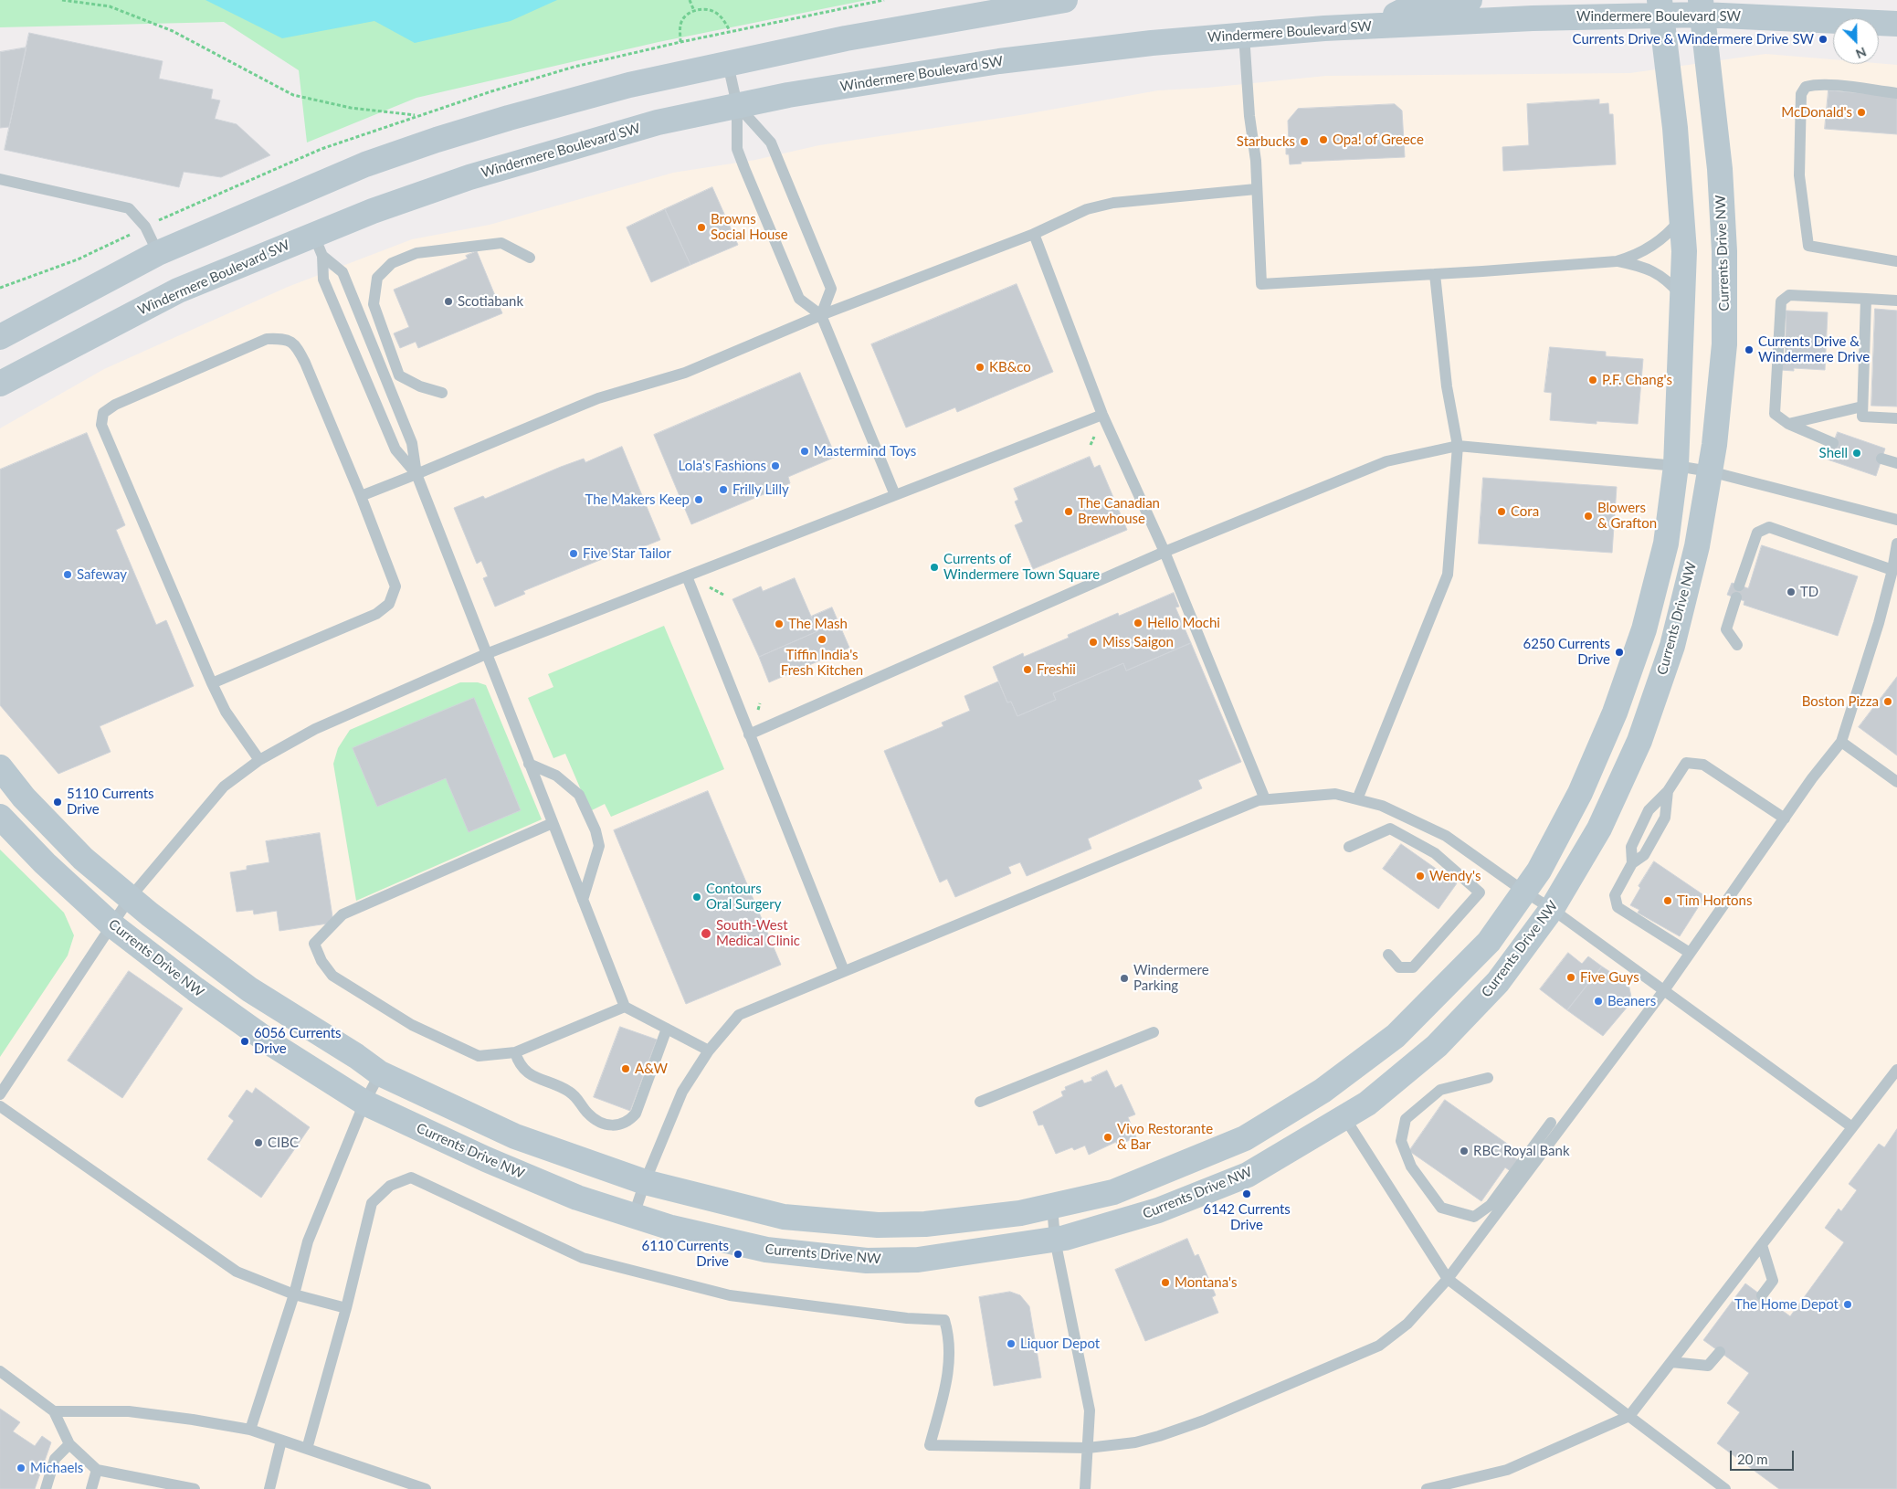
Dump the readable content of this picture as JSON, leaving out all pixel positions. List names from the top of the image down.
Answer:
{
  "streets": {
    "street": ["Windermere Boulevard SW", "Currents Drive NW"]
  },
  "crossings": [
    ["Windermere Boulevard SW", "Currents Drive NW"]
  ],
  "places": [
    "Currents Drive & Windermere Drive SW",
    "McDonald's",
    "Opa! of Greece",
    "Starbucks",
    "Browns Social House",
    "Scotiabank",
    "Currents Drive & Windermere Drive",
    "KB&co",
    "P.F. Chang's",
    "Mastermind Toys",
    "Shell",
    "Lola's Fashions",
    "Frilly Lilly",
    "The Makers Keep",
    "The Canadian Brewhouse",
    "Cora",
    "Blowers & Grafton",
    "Five Star Tailor",
    "Currents of Windermere Town Square",
    "Safeway",
    "TD",
    "Hello Mochi",
    "The Mash",
    "Tiffin India's Fresh Kitchen",
    "Miss Saigon",
    "6250 Currents Drive",
    "Freshii",
    "Boston Pizza",
    "5110 Currents Drive",
    "Wendy's",
    "Contours Oral Surgery",
    "Tim Hortons",
    "South-West Medical Clinic",
    "Five Guys",
    "Windermere Parking",
    "Beaners",
    "6056 Currents Drive",
    "A&W",
    "Vivo Restorante & Bar",
    "CIBC",
    "RBC Royal Bank",
    "6142 Currents Drive",
    "6110 Currents Drive",
    "Montana's",
    "The Home Depot",
    "Liquor Depot",
    "Michaels"
  ],
  "scale_bar": "20 m",
  "north": "bottom right"
}
